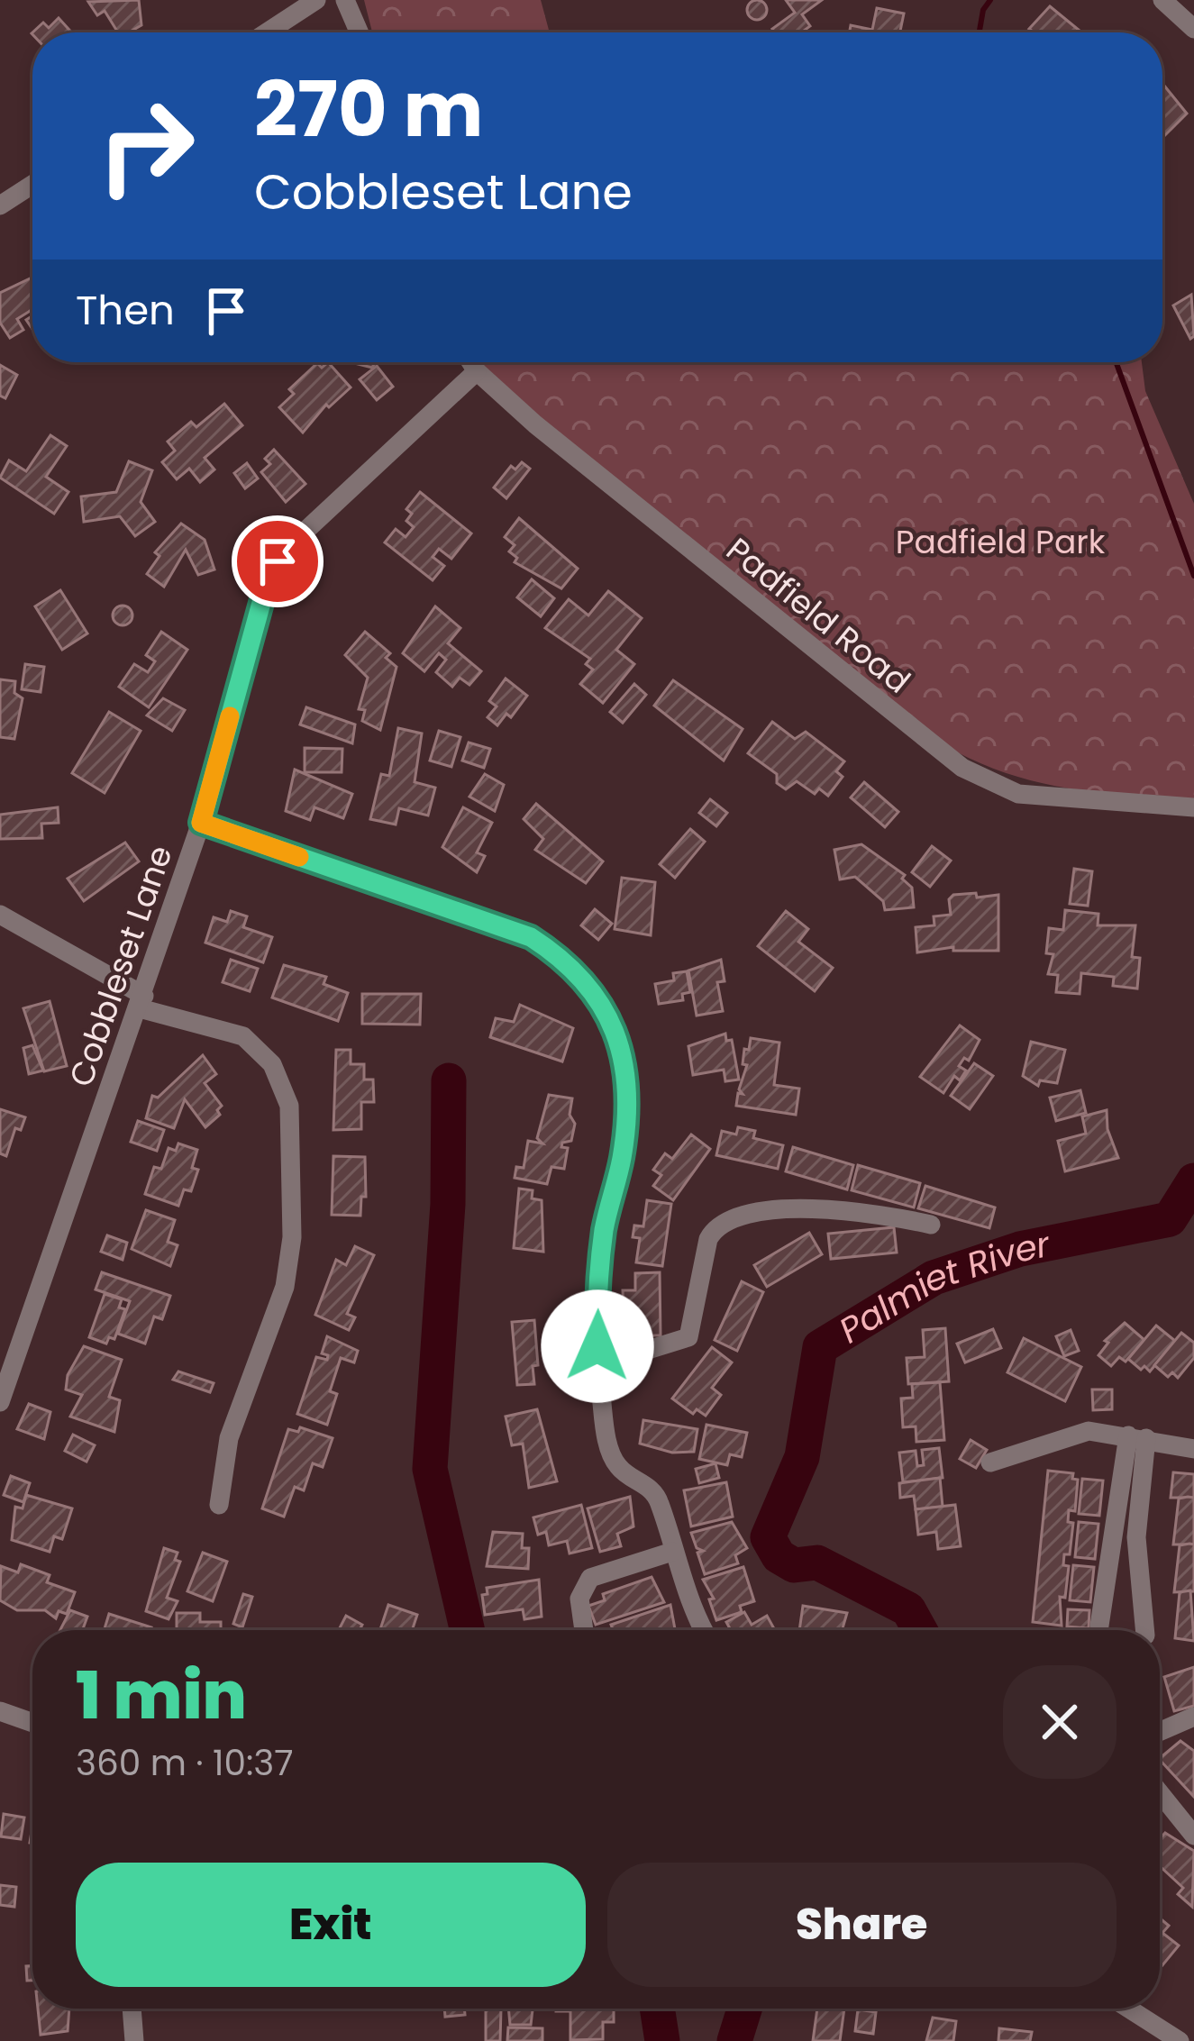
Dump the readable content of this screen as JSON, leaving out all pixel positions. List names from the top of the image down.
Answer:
{
  "streets": {
    "street": ["Padfield Road", "Cobbleset Lane"]
  },
  "crossings": [
    ["Padfield Road", "Cobbleset Lane"]
  ],
  "water": ["Palmiet River"],
  "parks": ["Padfield Park"],
  "page": {
    "turn": ["270 m", "Cobbleset Lane"],
    "then": "Then",
    "heading": ["1 min", "360 m · 10:37"],
    "buttons": ["Exit", "Share"]
  }
}
